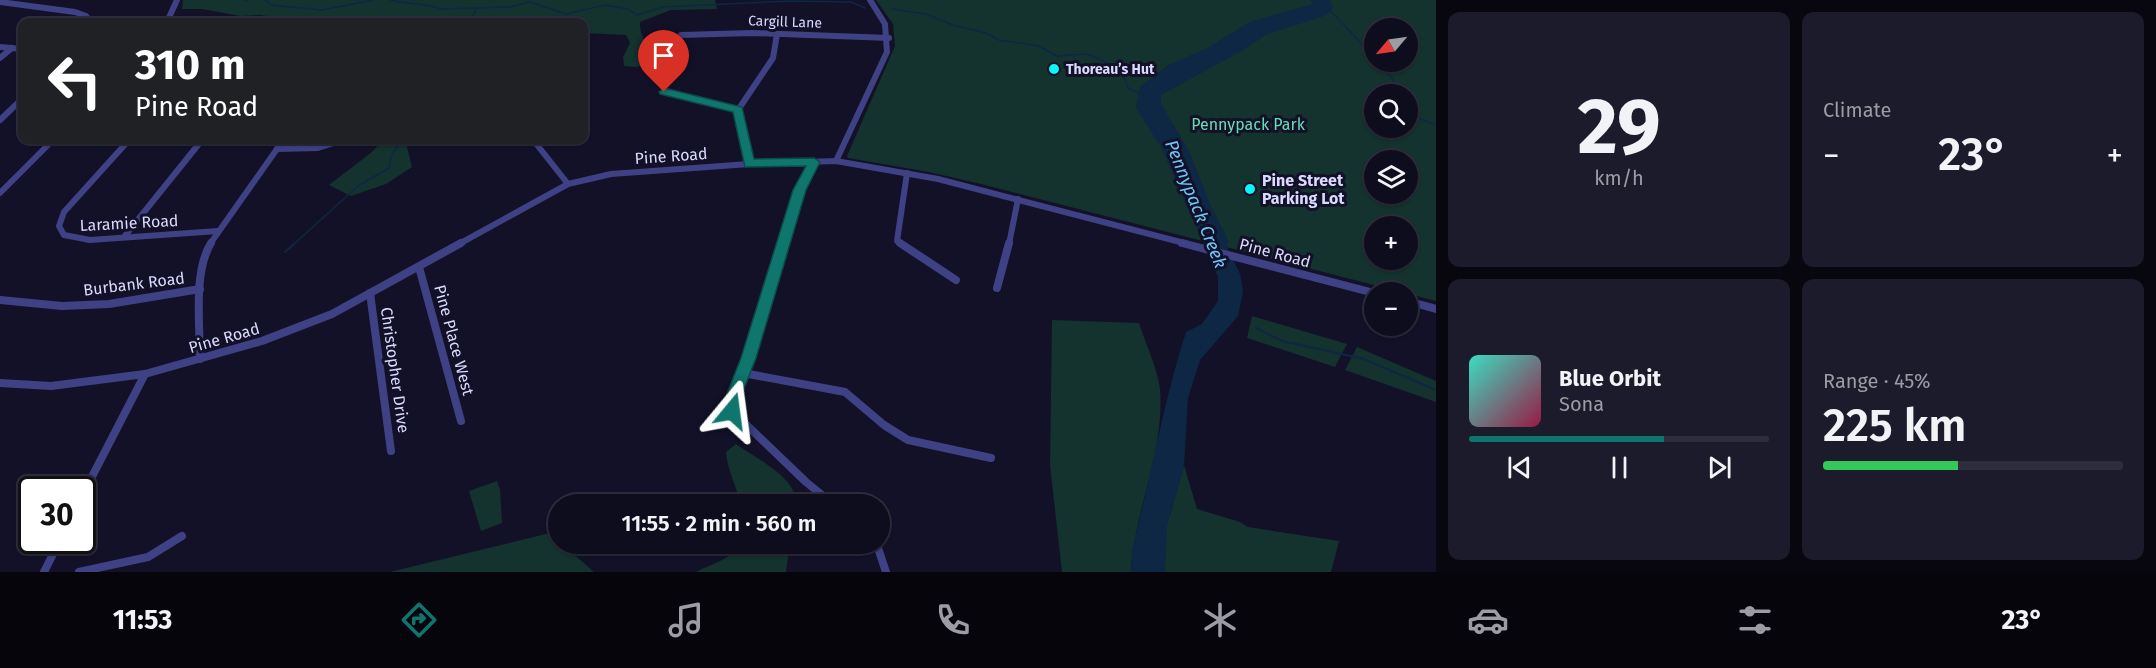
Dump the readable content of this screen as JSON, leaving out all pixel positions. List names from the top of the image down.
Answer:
{
  "streets": {
    "street": [
      "Cargill Lane",
      "Pine Road",
      "Laramie Road",
      "Burbank Road",
      "Pine Place West",
      "Christopher Drive"
    ]
  },
  "crossings": [
    ["Pine Road", "Pine Place West"],
    ["Pine Road", "Christopher Drive"]
  ],
  "water": ["Pennypack Creek"],
  "parks": ["Pennypack Park"],
  "places": ["Thoreau’s Hut", "Pine Street Parking Lot"],
  "north": "bottom left",
  "page": {
    "tile": [
      ["29", "km/h"],
      "Climate",
      ["Range · 45%", "225 km"]
    ],
    "map_buttons": ["+", "−"],
    "turn": ["310 m", "Pine Road"],
    "heat": ["−", "23°", "+"],
    "song": ["Blue Orbit", "Sona"],
    "limit": "30",
    "trip": "11:55 · 2 min · 560 m",
    "tabs": ["11:53", "23°"]
  }
}
